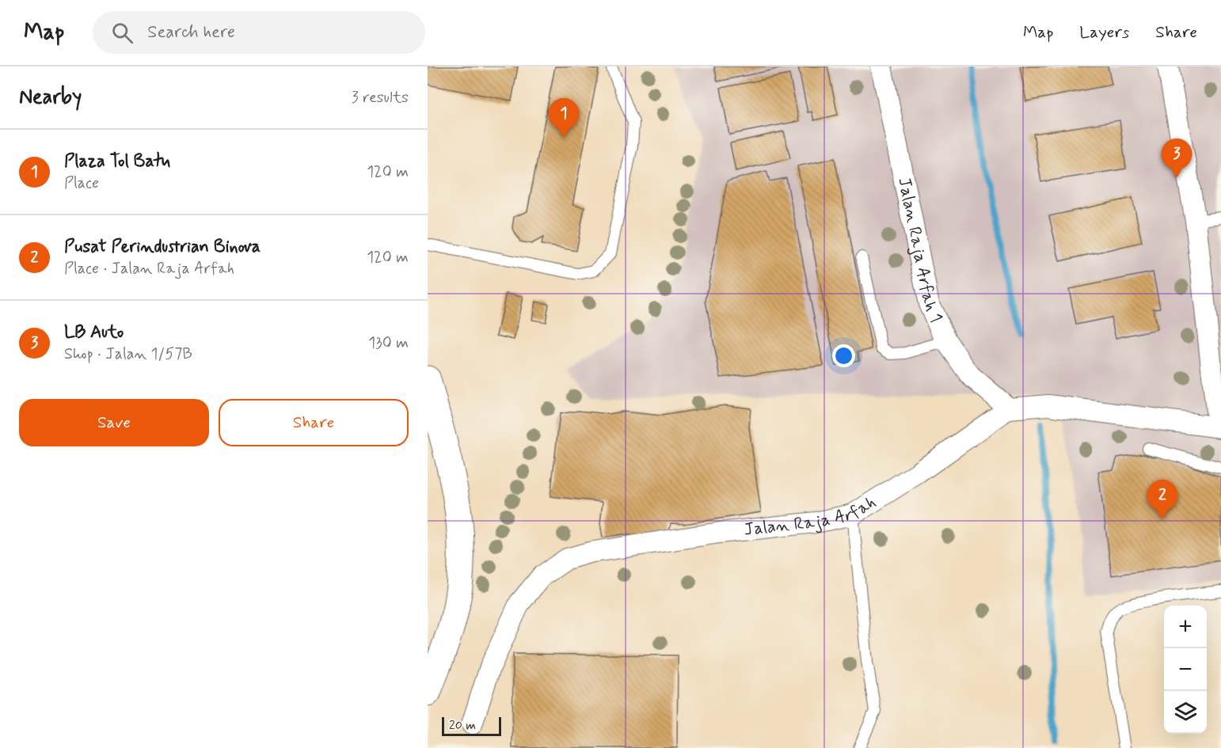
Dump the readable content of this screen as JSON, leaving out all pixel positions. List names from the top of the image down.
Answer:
{
  "streets": {
    "street": ["Jalan Raja Arfah 1", "Jalan Raja Arfah"]
  },
  "crossings": [
    ["Jalan Raja Arfah 1", "Jalan Raja Arfah"]
  ],
  "scale_bar": "20 m",
  "page": {
    "header": "Map",
    "search": "Search here",
    "nav": ["Map", "Layers", "Share"],
    "heading": ["Nearby", "3 results"],
    "pins": ["1", "3", "2"],
    "list": [
      {
        "mark": "1",
        "name": "Plaza Tol Batu",
        "note": "Place",
        "value": "120 m"
      },
      {
        "mark": "2",
        "name": "Pusat Perindustrian Binova",
        "note": "Place · Jalan Raja Arfah",
        "value": "120 m"
      },
      {
        "mark": "3",
        "name": "LB Auto",
        "note": "Shop · Jalan 1/57B",
        "value": "130 m"
      }
    ],
    "buttons": ["Save", "Share"],
    "map_buttons": ["+", "−"],
    "scale": "20 m"
  }
}
